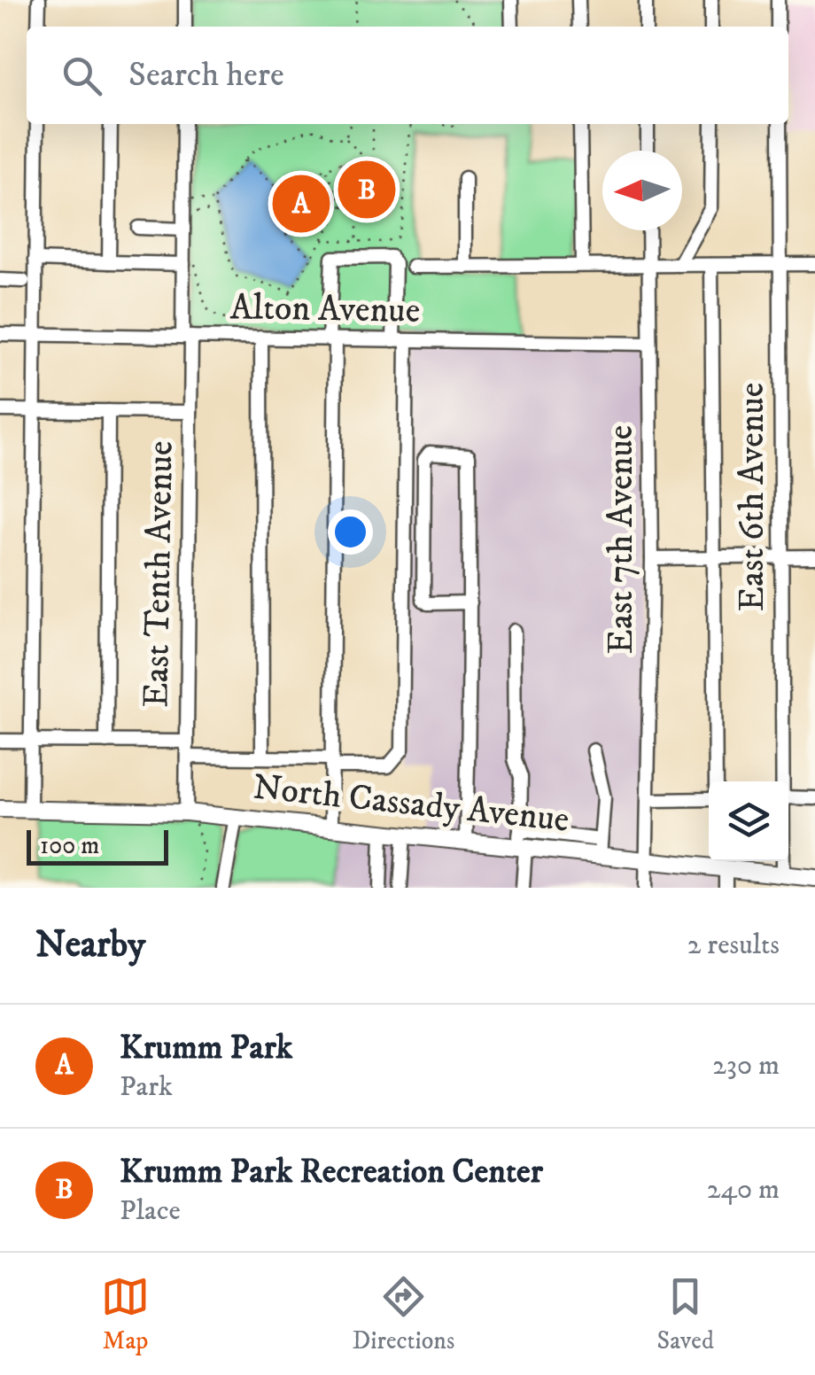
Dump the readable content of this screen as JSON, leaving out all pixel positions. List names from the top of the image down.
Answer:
{
  "streets": {
    "main road": ["North Cassady Avenue"],
    "street": [
      "Alton Avenue",
      "East 6th Avenue",
      "East 7th Avenue",
      "East Tenth Avenue"
    ]
  },
  "crossings": [
    ["Alton Avenue", "East 6th Avenue"],
    ["Alton Avenue", "East 7th Avenue"],
    ["Alton Avenue", "East Tenth Avenue"],
    ["East 7th Avenue", "North Cassady Avenue"],
    ["East Tenth Avenue", "North Cassady Avenue"]
  ],
  "scale_bar": "100 m",
  "north": "left",
  "page": {
    "search": "Search here",
    "pins": ["B", "A"],
    "scale": "100 m",
    "heading": ["Nearby", "2 results"],
    "list": [
      {
        "mark": "A",
        "name": "Krumm Park",
        "note": "Park",
        "value": "230 m"
      },
      {
        "mark": "B",
        "name": "Krumm Park Recreation Center",
        "note": "Place",
        "value": "240 m"
      }
    ],
    "nav": ["Map", "Directions", "Saved"]
  }
}
